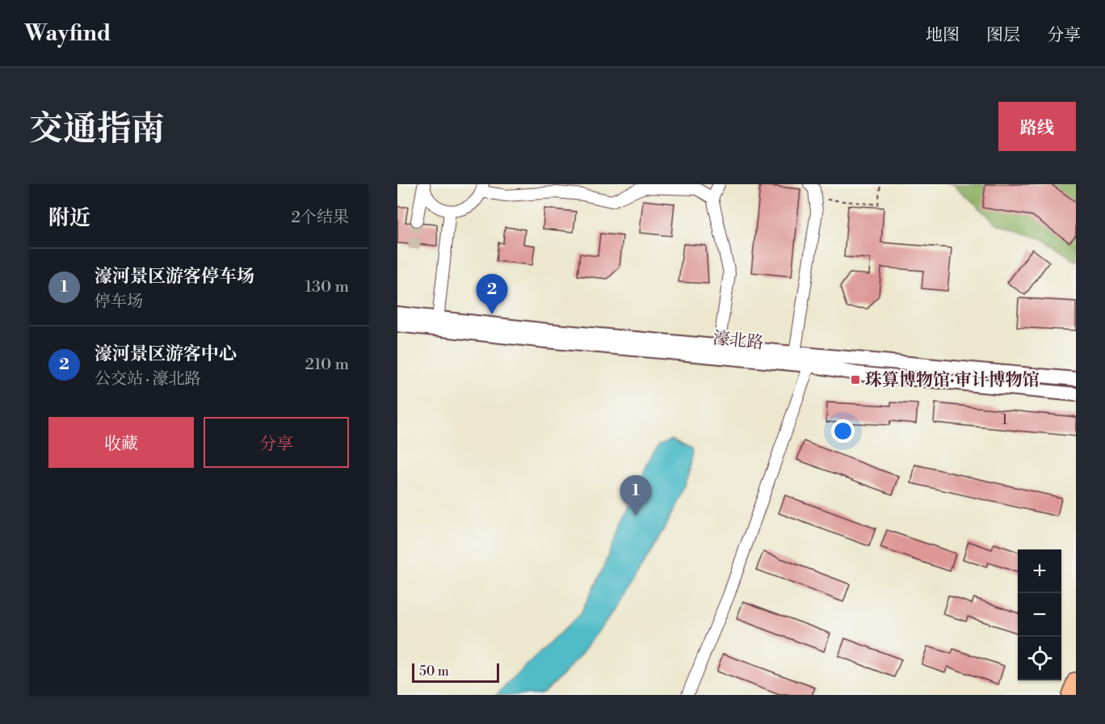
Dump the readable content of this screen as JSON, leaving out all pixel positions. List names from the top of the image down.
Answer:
{
  "streets": {
    "street": ["濠北路"]
  },
  "places": {
    "transit": ["珠算博物馆·审计博物馆"]
  },
  "house_numbers": ["1"],
  "scale_bar": "50 m",
  "page": {
    "header": "Wayfind",
    "nav": ["地图", "图层", "分享"],
    "title": "交通指南",
    "buttons": [
      "路线",
      ["收藏", "分享"]
    ],
    "heading": ["附近", "2个结果"],
    "list": [
      {
        "mark": "1",
        "name": "濠河景区游客停车场",
        "note": "停车场",
        "value": "130 m"
      },
      {
        "mark": "2",
        "name": "濠河景区游客中心",
        "note": "公交站 · 濠北路",
        "value": "210 m"
      }
    ],
    "pins": ["2", "1"],
    "map_buttons": ["+", "−"],
    "scale": "50 m"
  }
}
